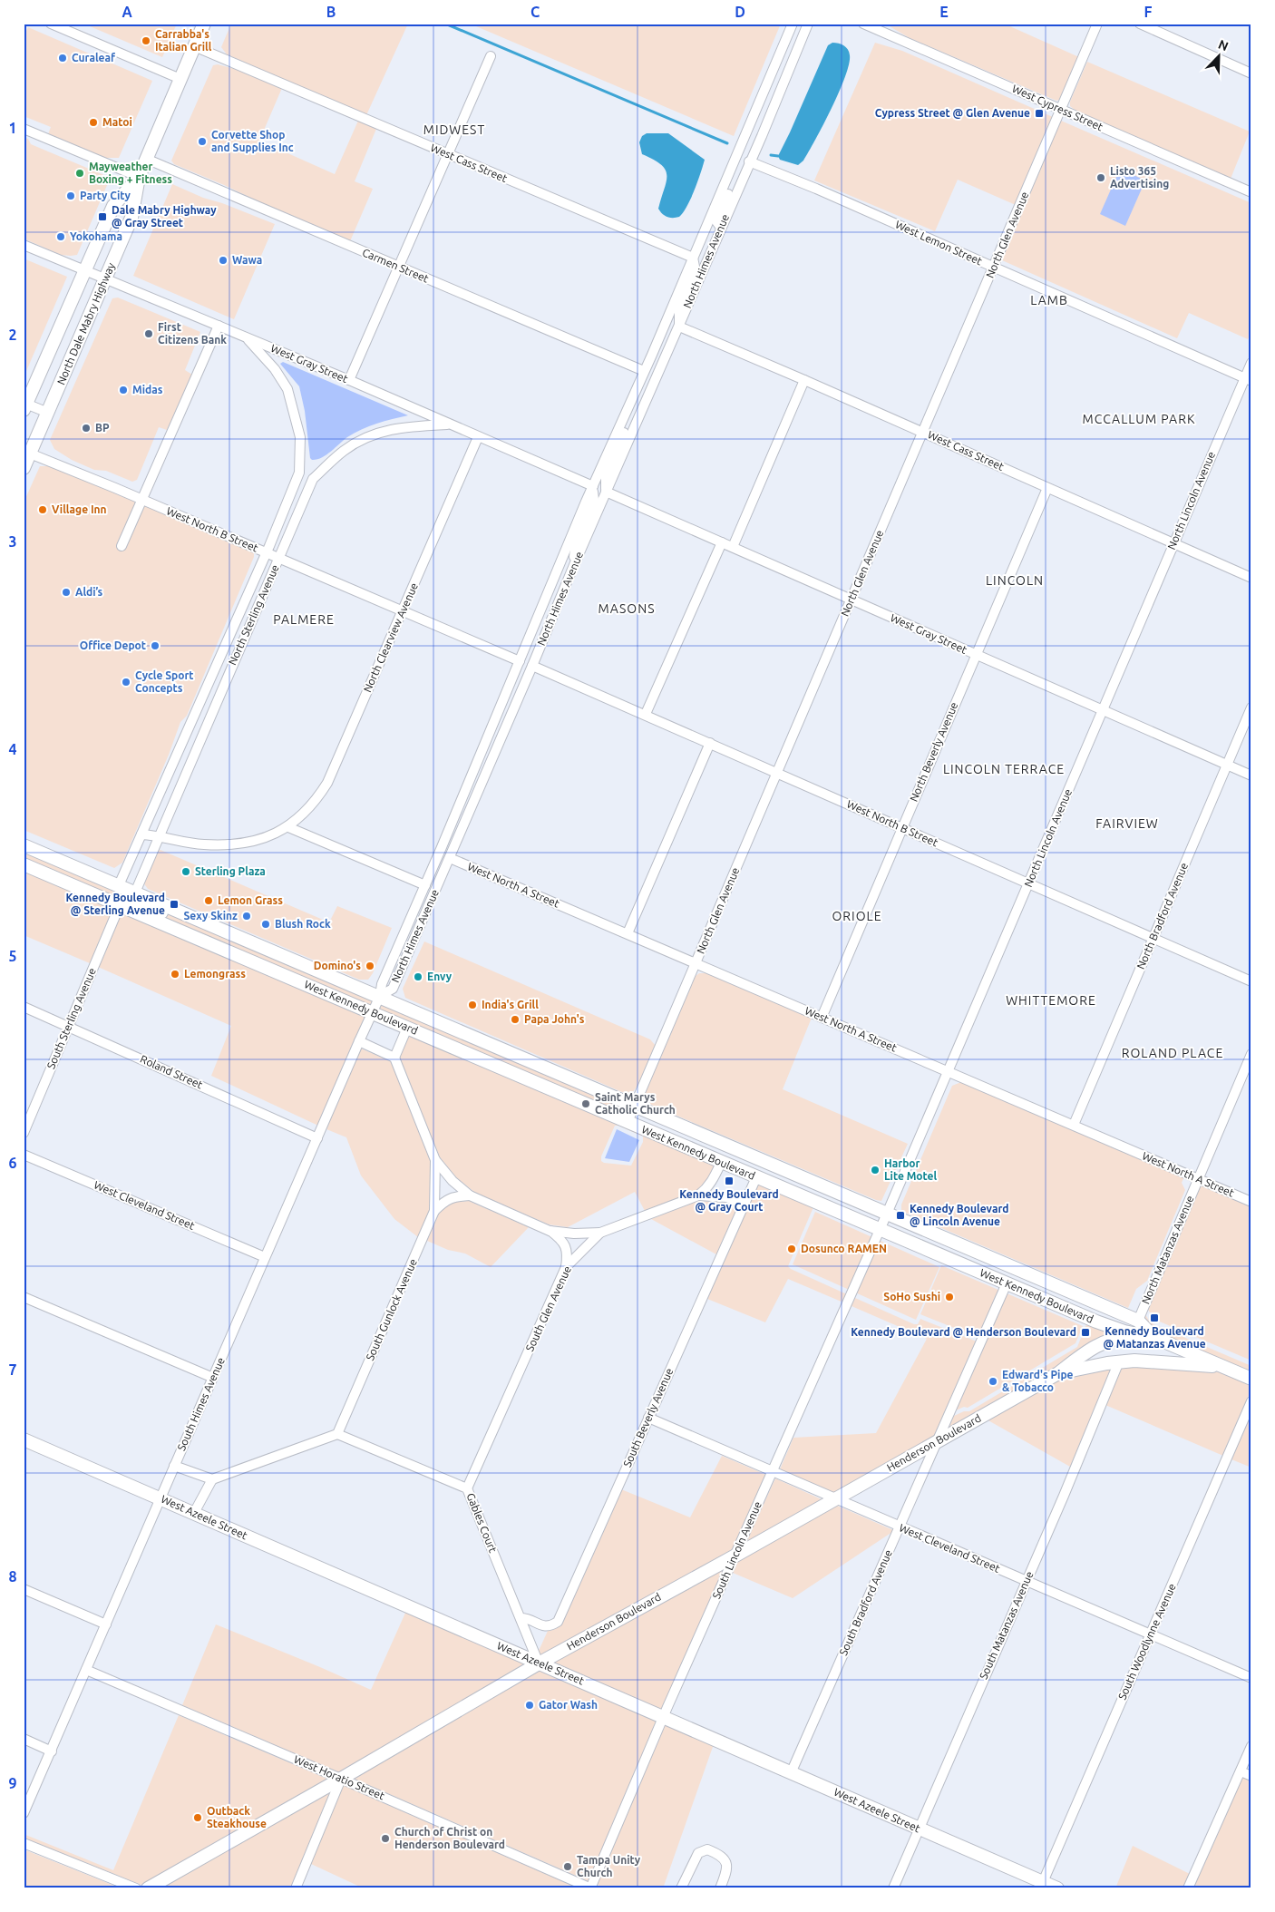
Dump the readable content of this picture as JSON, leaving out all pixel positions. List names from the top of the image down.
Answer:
{
  "streets": {
    "main road": [
      "North Dale Mabry Highway",
      "West Kennedy Boulevard",
      "Henderson Boulevard",
      "West Azeele Street"
    ],
    "street": [
      "West Cypress Street",
      "West Cass Street",
      "North Glen Avenue",
      "West Lemon Street",
      "North Himes Avenue",
      "Carmen Street",
      "West Gray Street",
      "North Lincoln Avenue",
      "West North B Street",
      "North Sterling Avenue",
      "North Clearview Avenue",
      "North Beverly Avenue",
      "West North A Street",
      "North Bradford Avenue",
      "South Sterling Avenue",
      "Roland Street",
      "West Cleveland Street",
      "North Matanzas Avenue",
      "South Glen Avenue",
      "South Gunlock Avenue",
      "South Himes Avenue",
      "South Beverly Avenue",
      "Gables Court",
      "South Lincoln Avenue",
      "South Bradford Avenue",
      "South Matanzas Avenue",
      "South Woodlynne Avenue",
      "West Horatio Street"
    ]
  },
  "crossings": [
    ["West Cypress Street", "North Glen Avenue"],
    ["West Cass Street", "North Glen Avenue"],
    ["West Cass Street", "North Himes Avenue"],
    ["West Cass Street", "North Dale Mabry Highway"],
    ["West Cass Street", "North Lincoln Avenue"],
    ["West Cass Street", "North Beverly Avenue"],
    ["North Glen Avenue", "West Lemon Street"],
    ["North Glen Avenue", "West Gray Street"],
    ["North Glen Avenue", "West North B Street"],
    ["North Glen Avenue", "West North A Street"],
    ["North Glen Avenue", "West Kennedy Boulevard"],
    ["West Lemon Street", "North Himes Avenue"],
    ["West Lemon Street", "North Lincoln Avenue"],
    ["North Himes Avenue", "Carmen Street"],
    ["North Himes Avenue", "West Gray Street"],
    ["North Himes Avenue", "West North B Street"],
    ["North Himes Avenue", "West North A Street"],
    ["North Himes Avenue", "West Kennedy Boulevard"],
    ["North Himes Avenue", "South Himes Avenue"],
    ["Carmen Street", "North Dale Mabry Highway"],
    ["North Dale Mabry Highway", "West Gray Street"],
    ["North Dale Mabry Highway", "West North B Street"],
    ["West Gray Street", "North Lincoln Avenue"],
    ["West Gray Street", "North Sterling Avenue"],
    ["West Gray Street", "North Clearview Avenue"],
    ["West Gray Street", "North Beverly Avenue"],
    ["West Gray Street", "North Bradford Avenue"],
    ["North Lincoln Avenue", "West North B Street"],
    ["North Lincoln Avenue", "West North A Street"],
    ["North Lincoln Avenue", "West Kennedy Boulevard"],
    ["North Lincoln Avenue", "South Lincoln Avenue"],
    ["West North B Street", "North Sterling Avenue"],
    ["West North B Street", "North Clearview Avenue"],
    ["West North B Street", "North Beverly Avenue"],
    ["West North B Street", "North Bradford Avenue"],
    ["North Sterling Avenue", "West Kennedy Boulevard"],
    ["North Beverly Avenue", "West North A Street"],
    ["West North A Street", "North Bradford Avenue"],
    ["West North A Street", "North Matanzas Avenue"],
    ["West Kennedy Boulevard", "South Sterling Avenue"],
    ["West Kennedy Boulevard", "North Matanzas Avenue"],
    ["West Kennedy Boulevard", "South Glen Avenue"],
    ["West Kennedy Boulevard", "South Himes Avenue"],
    ["West Kennedy Boulevard", "South Beverly Avenue"],
    ["West Kennedy Boulevard", "Henderson Boulevard"],
    ["West Kennedy Boulevard", "South Lincoln Avenue"],
    ["West Kennedy Boulevard", "South Bradford Avenue"],
    ["South Sterling Avenue", "Roland Street"],
    ["Roland Street", "South Himes Avenue"],
    ["West Cleveland Street", "South Himes Avenue"],
    ["West Cleveland Street", "South Beverly Avenue"],
    ["West Cleveland Street", "Henderson Boulevard"],
    ["West Cleveland Street", "South Lincoln Avenue"],
    ["West Cleveland Street", "South Bradford Avenue"],
    ["West Cleveland Street", "South Matanzas Avenue"],
    ["West Cleveland Street", "South Woodlynne Avenue"],
    ["South Glen Avenue", "South Beverly Avenue"],
    ["South Glen Avenue", "Gables Court"],
    ["South Gunlock Avenue", "Gables Court"],
    ["South Himes Avenue", "West Azeele Street"],
    ["South Himes Avenue", "West Horatio Street"],
    ["South Beverly Avenue", "Gables Court"],
    ["Henderson Boulevard", "West Azeele Street"],
    ["Henderson Boulevard", "Gables Court"],
    ["Henderson Boulevard", "South Lincoln Avenue"],
    ["Henderson Boulevard", "South Bradford Avenue"],
    ["Henderson Boulevard", "South Matanzas Avenue"],
    ["Henderson Boulevard", "West Horatio Street"],
    ["West Azeele Street", "Gables Court"],
    ["West Azeele Street", "South Lincoln Avenue"],
    ["West Azeele Street", "South Bradford Avenue"],
    ["West Azeele Street", "South Matanzas Avenue"],
    ["West Azeele Street", "South Woodlynne Avenue"],
    ["South Lincoln Avenue", "West Horatio Street"]
  ],
  "districts": [
    "MIDWEST",
    "LAMB",
    "MCCALLUM PARK",
    "LINCOLN",
    "MASONS",
    "PALMERE",
    "LINCOLN TERRACE",
    "FAIRVIEW",
    "ORIOLE",
    "WHITTEMORE",
    "ROLAND PLACE"
  ],
  "places": {
    "other": [
      "Carrabba's Italian Grill",
      "Curaleaf",
      "Matoi",
      "Corvette Shop and Supplies Inc",
      "Mayweather Boxing + Fitness",
      "Listo 365 Advertising",
      "Party City",
      "Yokohama",
      "Wawa",
      "First Citizens Bank",
      "Midas",
      "BP",
      "Village Inn",
      "Aldi’s",
      "Office Depot",
      "Cycle Sport Concepts",
      "Sterling Plaza",
      "Lemon Grass",
      "Sexy Skinz",
      "Blush Rock",
      "Domino's",
      "Lemongrass",
      "Envy",
      "India's Grill",
      "Papa John's",
      "Saint Marys Catholic Church",
      "Harbor Lite Motel",
      "Dosunco RAMEN",
      "SoHo Sushi",
      "Edward's Pipe & Tobacco",
      "Gator Wash",
      "Outback Steakhouse",
      "Church of Christ on Henderson Boulevard",
      "Tampa Unity Church"
    ],
    "transit": [
      "Cypress Street @ Glen Avenue",
      "Dale Mabry Highway @ Gray Street",
      "Kennedy Boulevard @ Sterling Avenue",
      "Kennedy Boulevard @ Gray Court",
      "Kennedy Boulevard @ Lincoln Avenue",
      "Kennedy Boulevard @ Matanzas Avenue",
      "Kennedy Boulevard @ Henderson Boulevard"
    ]
  },
  "north": "top right",
  "grid": {
    "columns": [
      "A",
      "B",
      "C",
      "D",
      "E",
      "F"
    ],
    "rows": [
      "1",
      "2",
      "3",
      "4",
      "5",
      "6",
      "7",
      "8",
      "9"
    ]
  }
}
